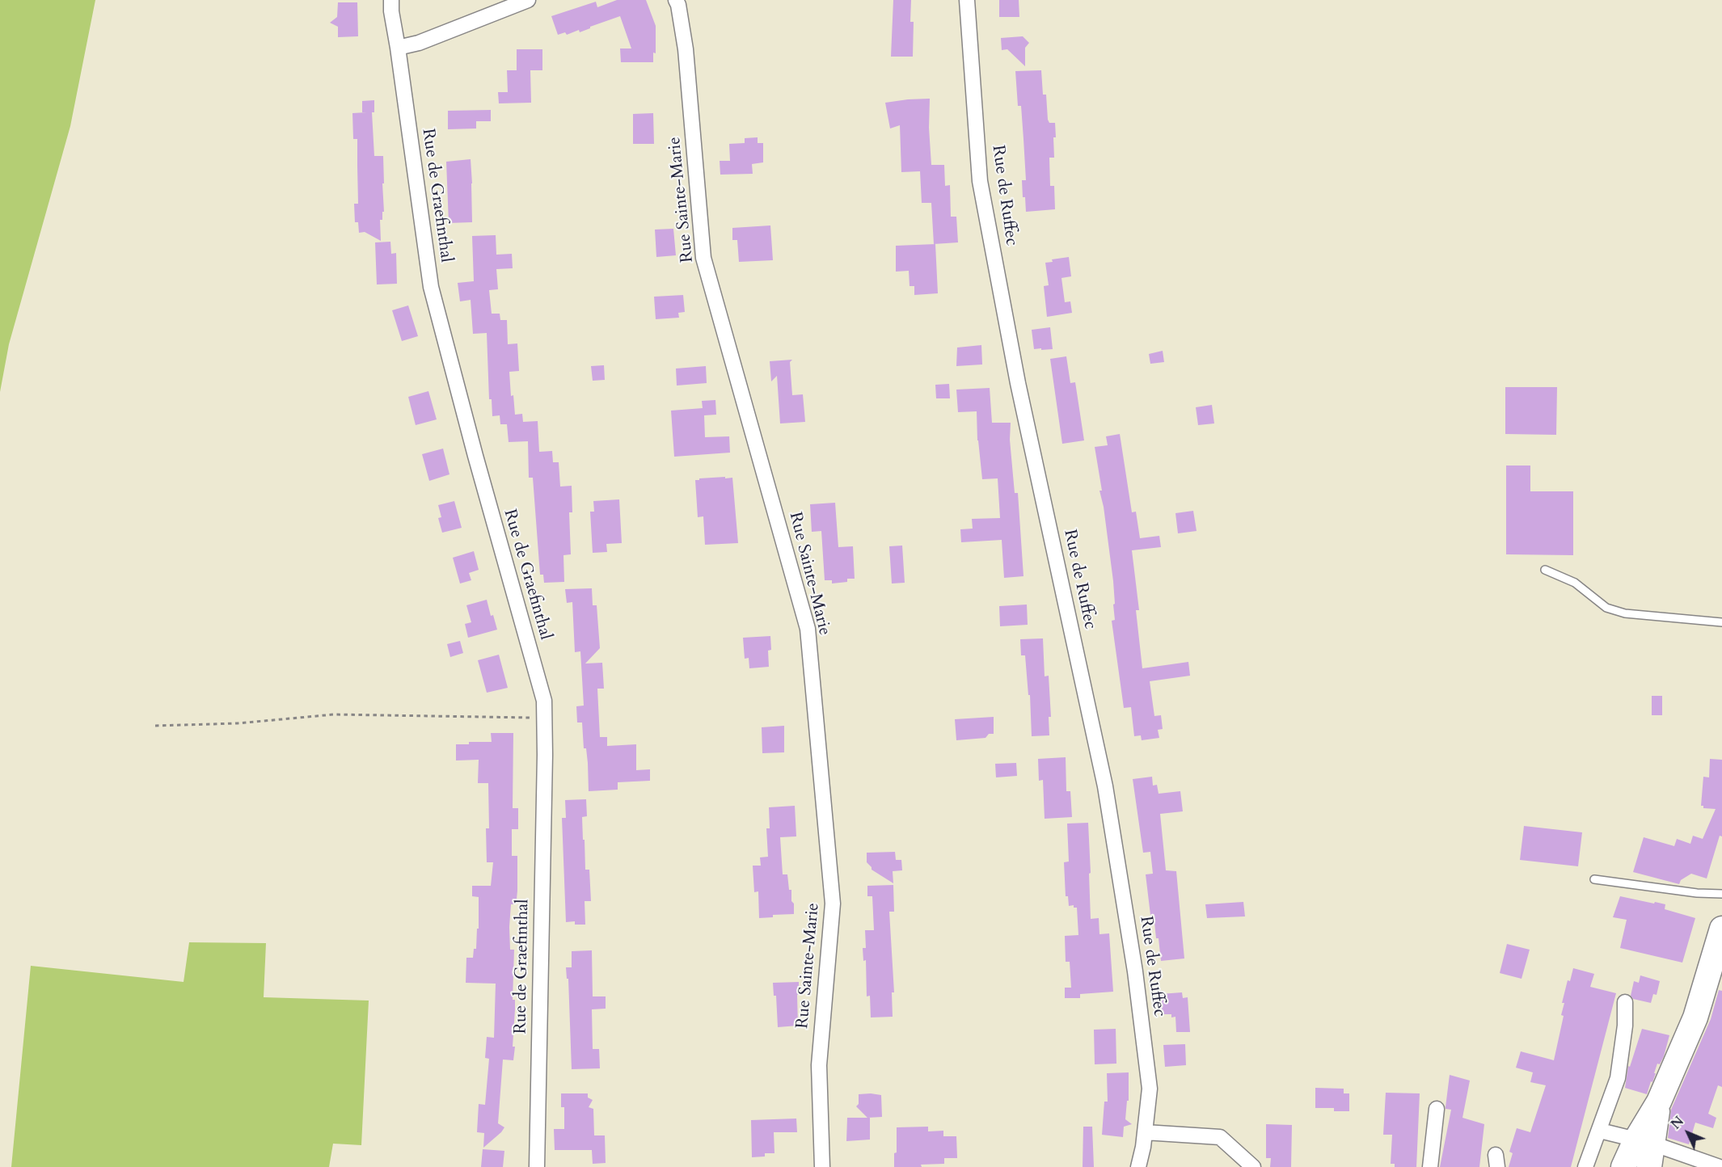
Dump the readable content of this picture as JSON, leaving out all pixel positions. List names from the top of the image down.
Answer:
{
  "streets": {
    "street": ["Rue de Graefinthal", "Rue de Ruffec", "Rue Sainte-Marie"]
  },
  "north": "top left"
}
